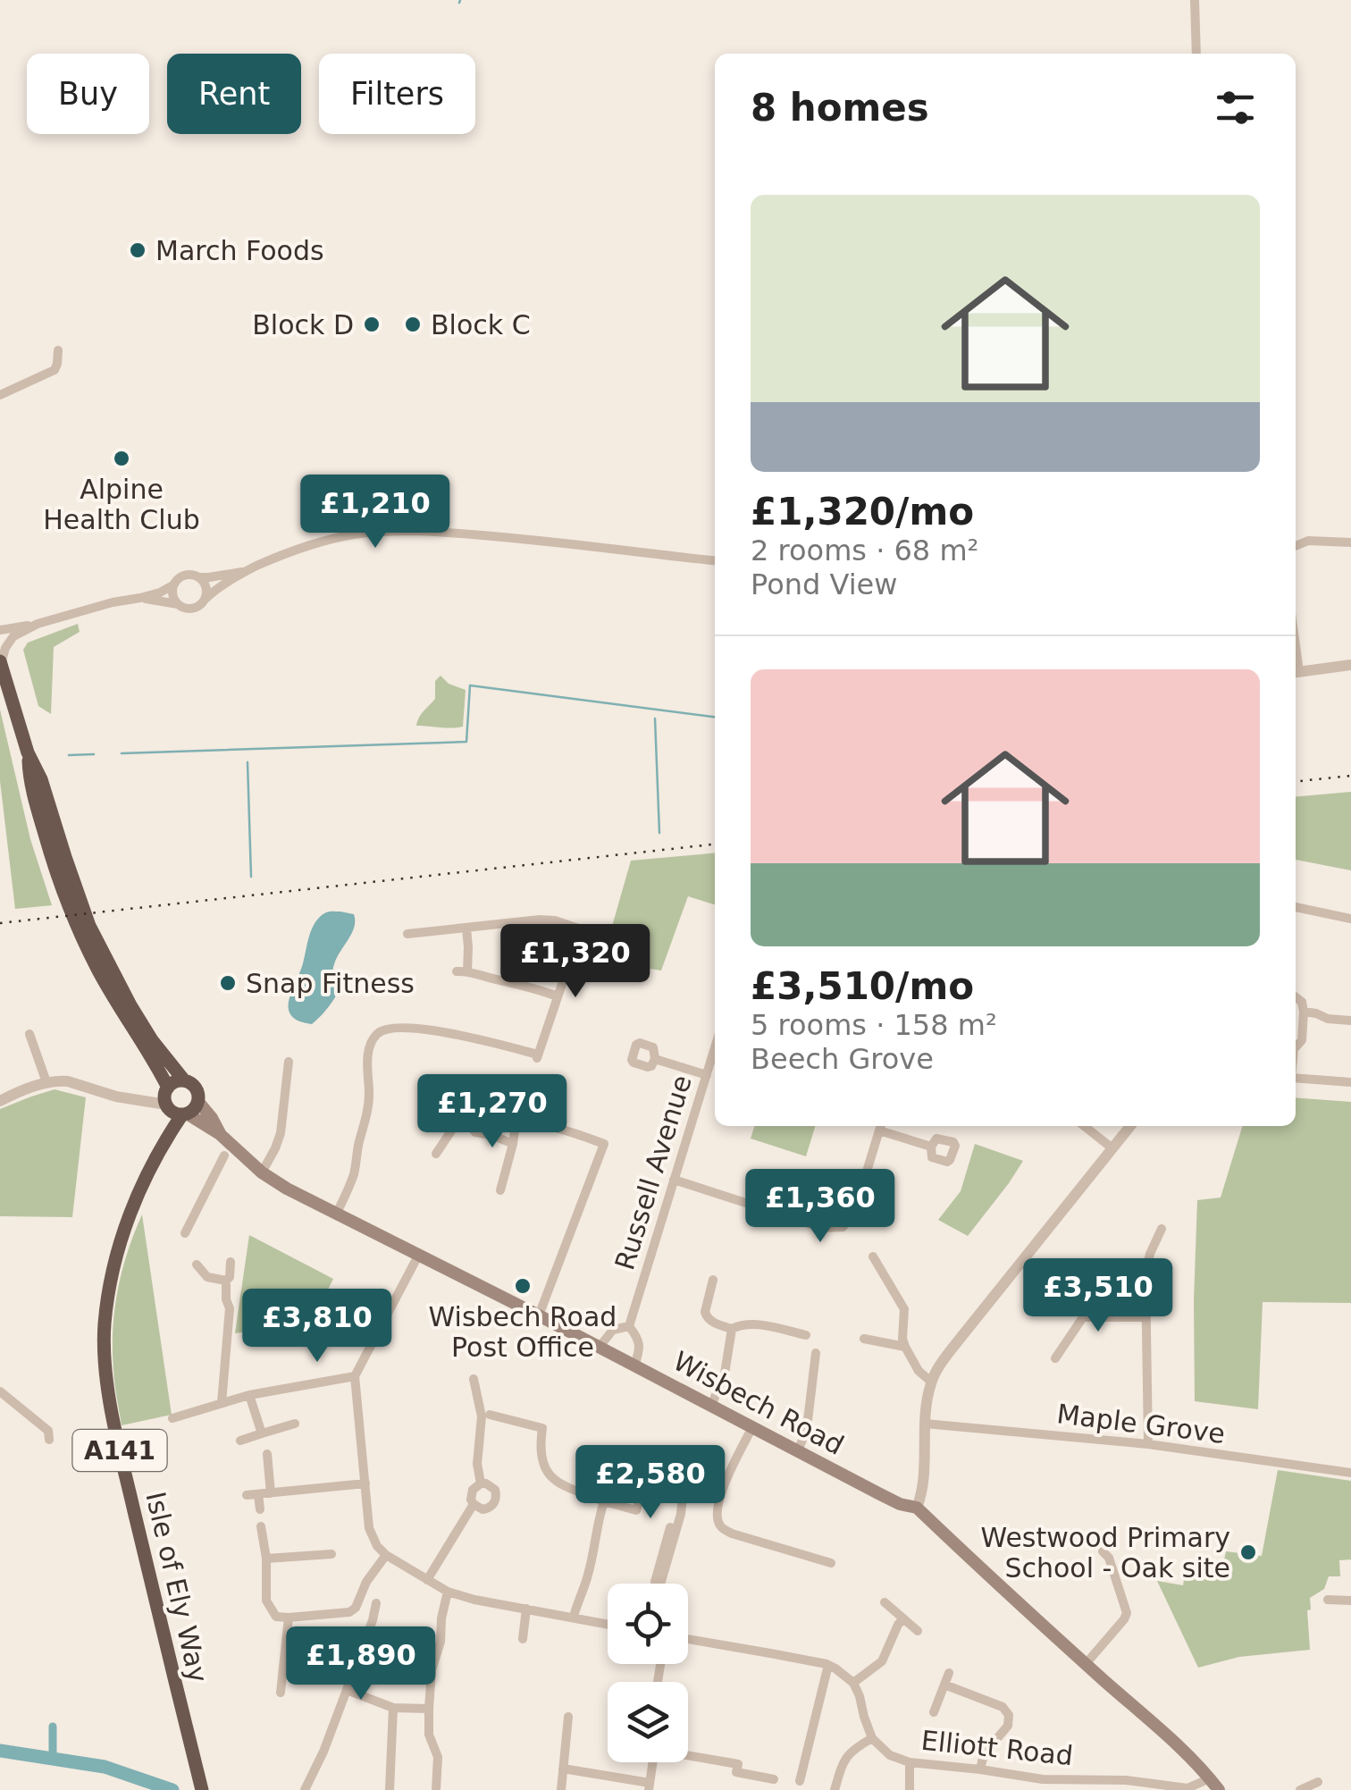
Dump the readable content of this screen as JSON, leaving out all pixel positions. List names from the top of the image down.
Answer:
{
  "streets": {
    "highway": ["A141", "Isle of Ely Way"],
    "main road": ["Wisbech Road"],
    "street": ["Russell Avenue", "Maple Grove", "Elliott Road"]
  },
  "crossings": [
    ["Russell Avenue", "Wisbech Road"],
    ["Wisbech Road", "A141"],
    ["Wisbech Road", "Isle of Ely Way"],
    ["Wisbech Road", "Elliott Road"],
    ["A141", "Isle of Ely Way"]
  ],
  "places": [
    "March Foods",
    "Block D",
    "Block C",
    "Alpine Health Club",
    "Snap Fitness",
    "Wisbech Road Post Office",
    "Westwood Primary School - Oak site"
  ],
  "page": {
    "chip": ["Buy", "Rent", "Filters"],
    "heading": "8 homes",
    "list": [
      {
        "name": "£1,320/mo",
        "note": "2 rooms · 68 m² · Pond View"
      },
      {
        "name": "£3,510/mo",
        "note": "5 rooms · 158 m² · Beech Grove"
      }
    ],
    "price": [
      "£1,210",
      "£1,320",
      "£1,270",
      "£1,360",
      "£3,510",
      "£3,810",
      "£2,580",
      "£1,890"
    ]
  }
}
